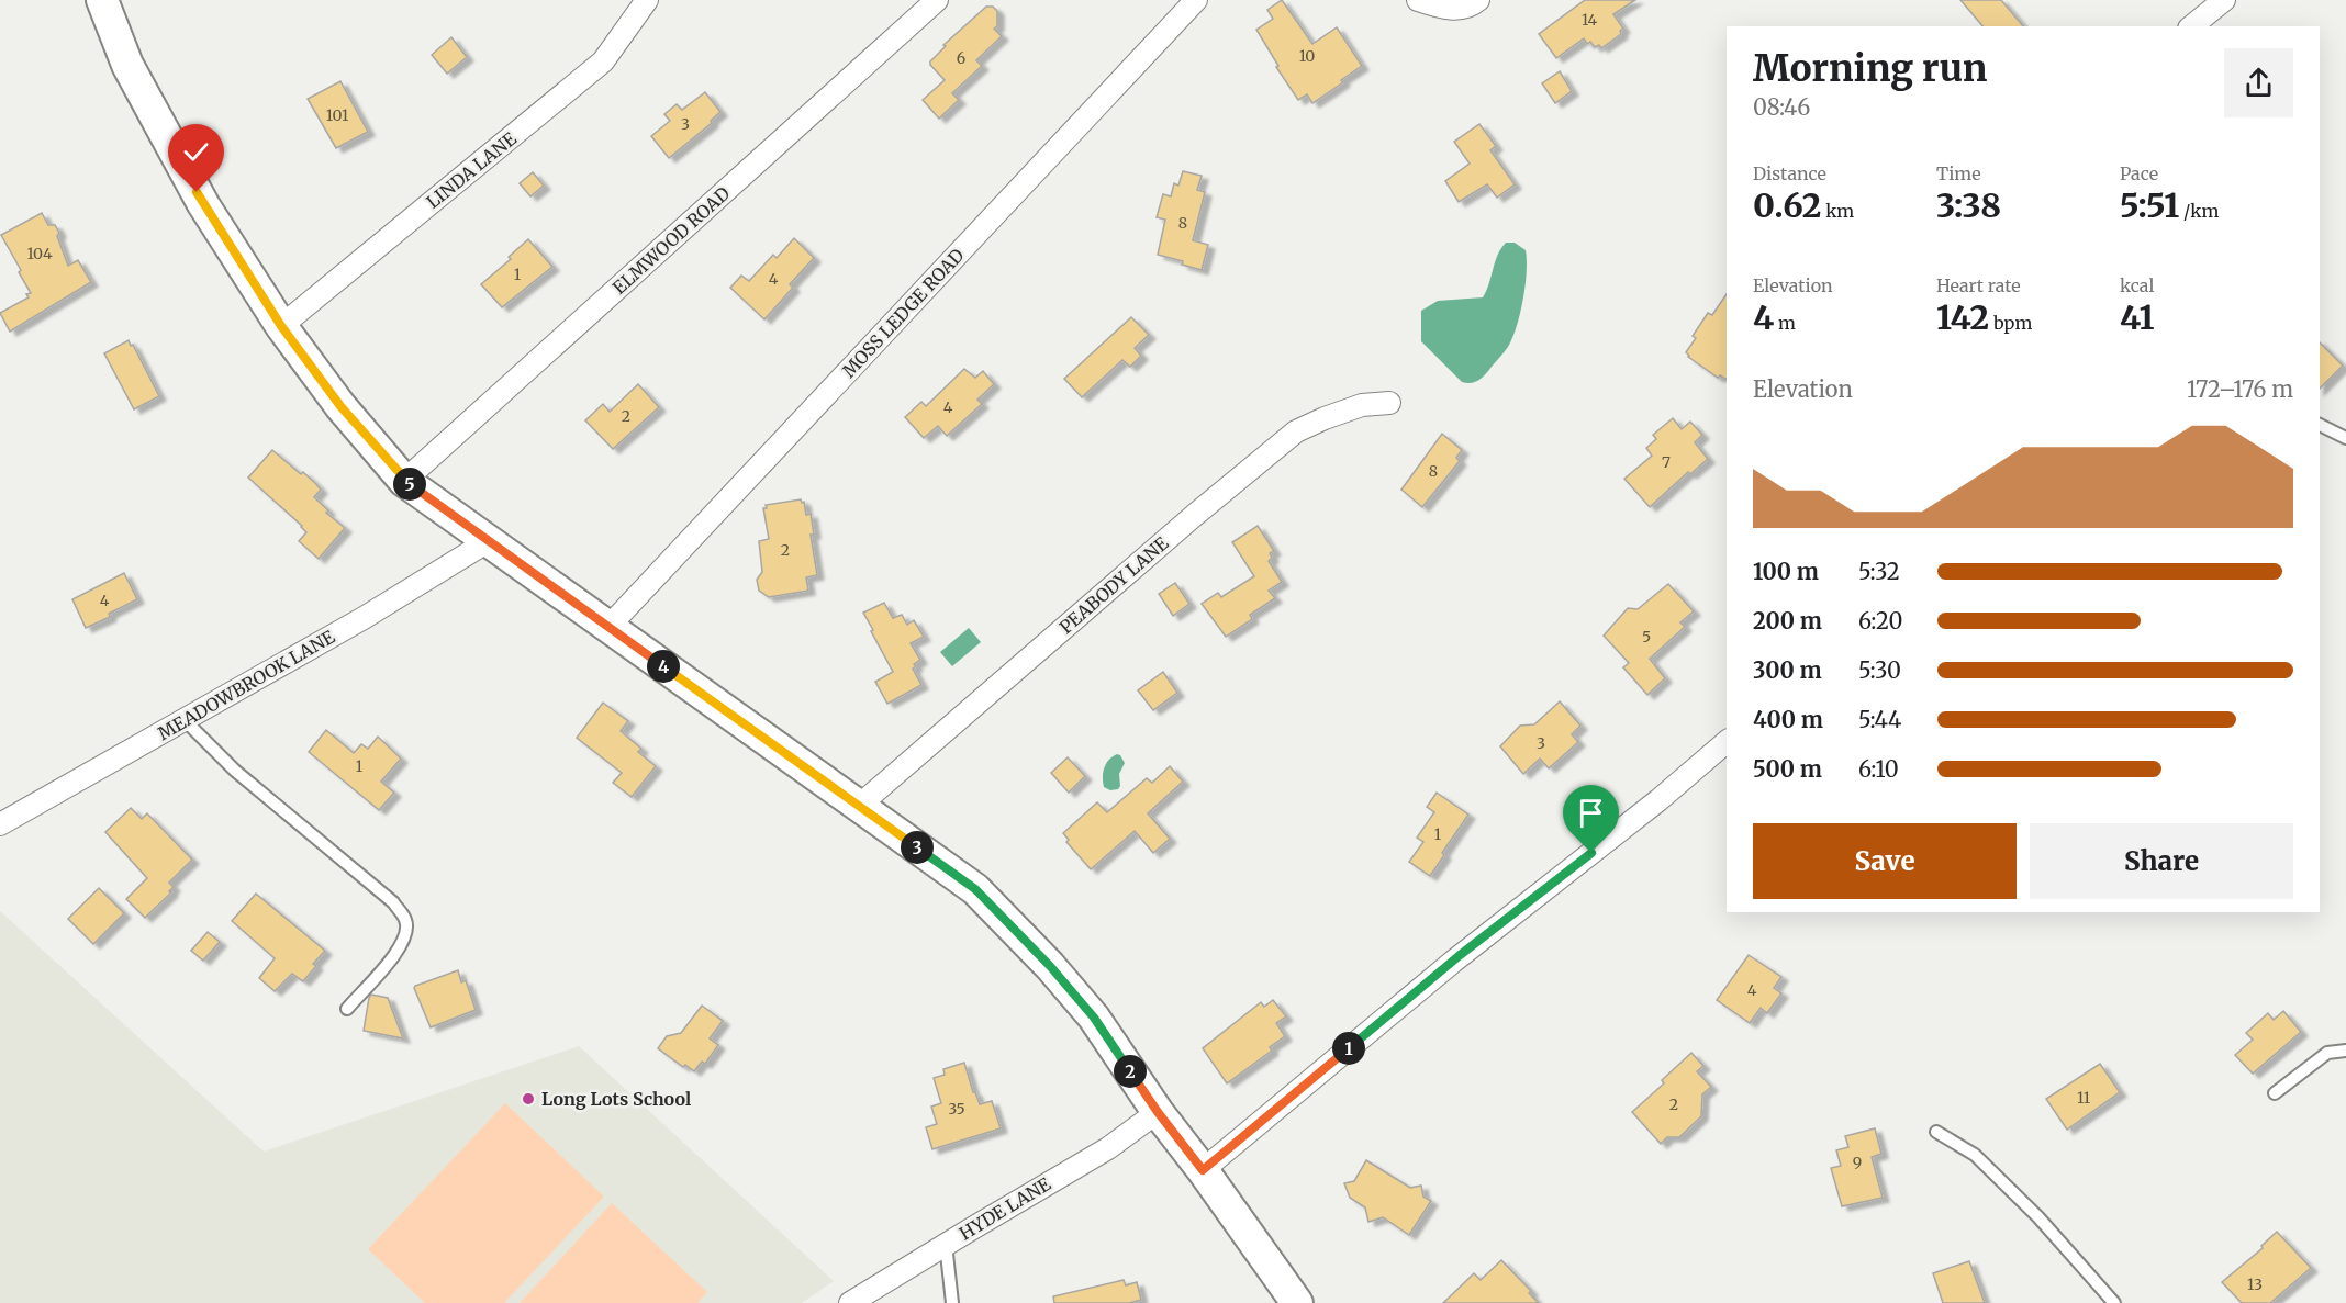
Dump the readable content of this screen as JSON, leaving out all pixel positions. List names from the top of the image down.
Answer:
{
  "streets": {
    "street": [
      "LINDA LANE",
      "ELMWOOD ROAD",
      "MOSS LEDGE ROAD",
      "PEABODY LANE",
      "MEADOWBROOK LANE",
      "HYDE LANE"
    ]
  },
  "places": ["Long Lots School"],
  "house_numbers": [
    "14",
    "10",
    "6",
    "101",
    "3",
    "8",
    "104",
    "1",
    "4",
    "4",
    "2",
    "7",
    "8",
    "2",
    "4",
    "5",
    "3",
    "1",
    "1",
    "4",
    "11",
    "2",
    "35",
    "9",
    "13"
  ],
  "page": {
    "heading": ["Morning run", "08:46"],
    "stats": [
      ["Distance", "0.62 km"],
      ["Time", "3:38"],
      ["Pace", "5:51 /km"],
      ["Elevation", "4 m"],
      ["Heart rate", "142 bpm"],
      ["kcal", "41"]
    ],
    "chart": ["Elevation", "172–176 m"],
    "pins": [
      "5",
      "4",
      "3",
      "1",
      "2"
    ],
    "list": [
      {
        "name": "100 m",
        "note": "5:32"
      },
      {
        "name": "200 m",
        "note": "6:20"
      },
      {
        "name": "300 m",
        "note": "5:30"
      },
      {
        "name": "400 m",
        "note": "5:44"
      },
      {
        "name": "500 m",
        "note": "6:10"
      }
    ],
    "buttons": ["Save", "Share"]
  }
}
